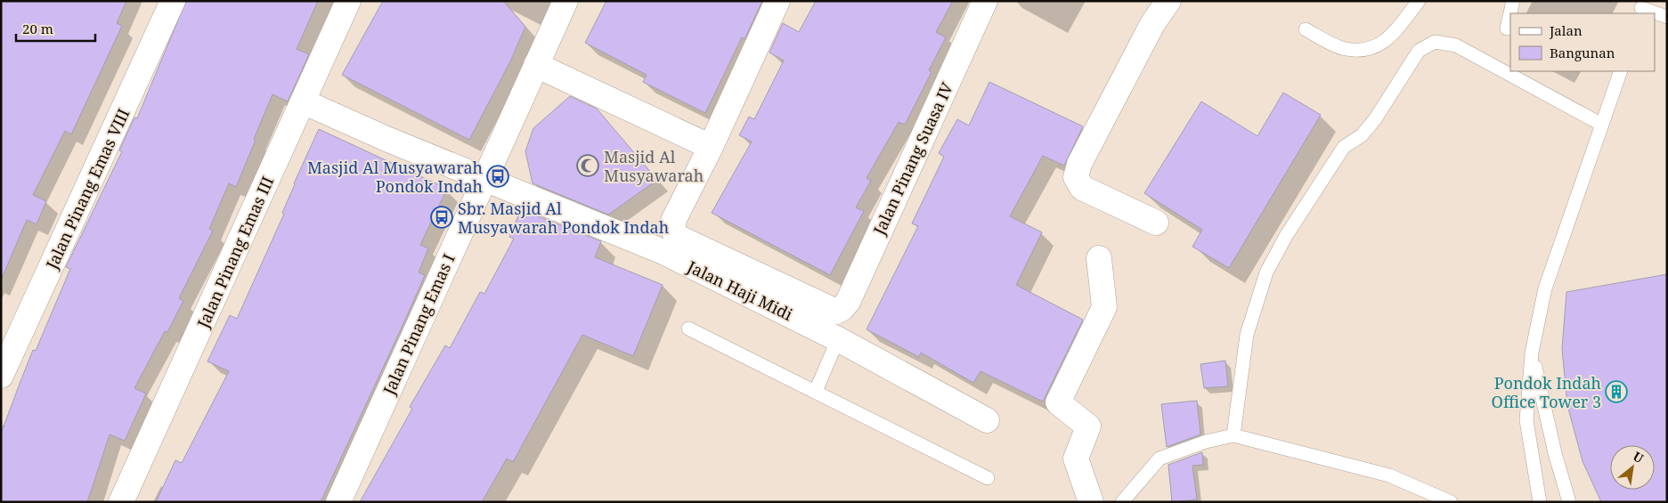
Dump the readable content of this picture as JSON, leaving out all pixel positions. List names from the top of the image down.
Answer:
{
  "streets": {
    "street": [
      "Jalan Pinang Suasa IV",
      "Jalan Pinang Emas VIII",
      "Jalan Pinang Emas III",
      "Jalan Haji Midi",
      "Jalan Pinang Emas I"
    ]
  },
  "crossings": [
    ["Jalan Pinang Emas III", "Jalan Haji Midi"],
    ["Jalan Haji Midi", "Jalan Pinang Emas I"]
  ],
  "places": {
    "mosque": ["Masjid Al Musyawarah"],
    "bus stop": ["Masjid Al Musyawarah Pondok Indah", "Sbr. Masjid Al Musyawarah Pondok Indah"],
    "building": ["Pondok Indah Office Tower 3"]
  },
  "legend": ["Jalan", "Bangunan"],
  "scale_bar": "20 m",
  "north": "top right"
}
